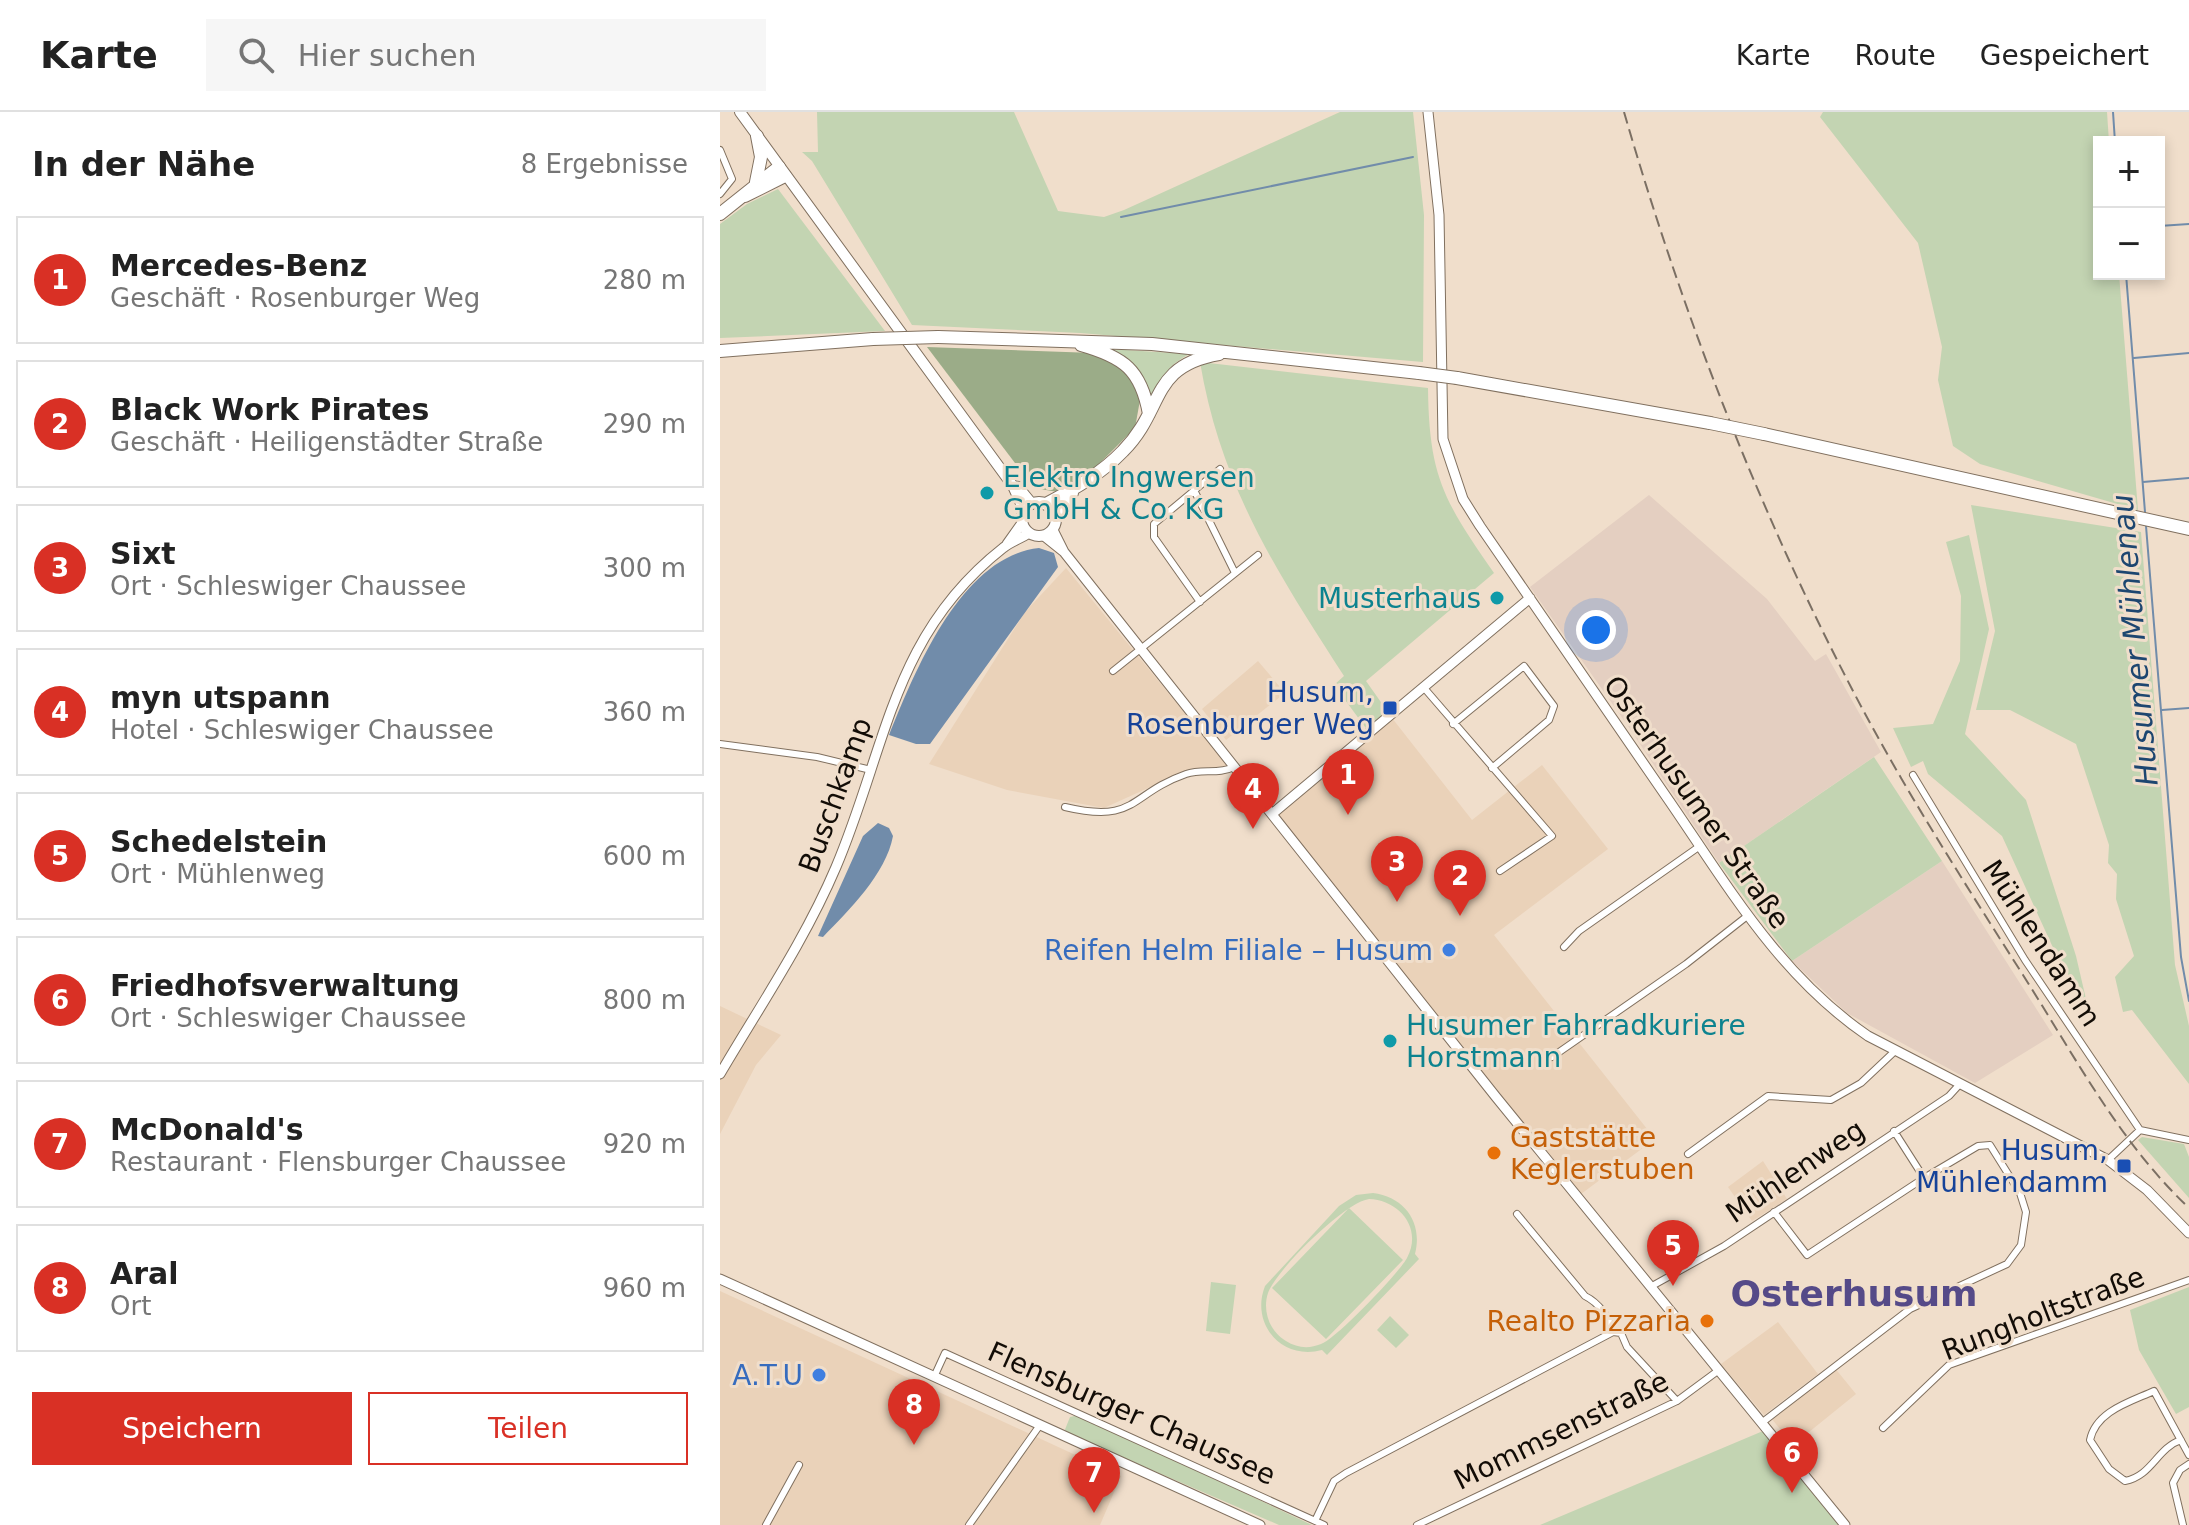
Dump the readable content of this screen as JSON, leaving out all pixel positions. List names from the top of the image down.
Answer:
{
  "streets": {
    "street": [
      "Buschkamp",
      "Osterhusumer Straße",
      "Mühlendamm",
      "Mühlenweg",
      "Rungholtstraße",
      "Flensburger Chaussee",
      "Mommsenstraße"
    ]
  },
  "crossings": [
    ["Osterhusumer Straße", "Mühlenweg"]
  ],
  "districts": ["Osterhusum"],
  "water": ["Husumer Mühlenau"],
  "places": {
    "other": [
      "Elektro Ingwersen GmbH & Co. KG",
      "Musterhaus",
      "Reifen Helm Filiale – Husum",
      "Husumer Fahrradkuriere Horstmann",
      "Gaststätte Keglerstuben",
      "Realto Pizzaria",
      "A.T.U"
    ],
    "transit": ["Husum, Rosenburger Weg", "Husum, Mühlendamm"]
  },
  "page": {
    "header": "Karte",
    "search": "Hier suchen",
    "nav": ["Karte", "Route", "Gespeichert"],
    "heading": ["In der Nähe", "8 Ergebnisse"],
    "map_buttons": ["+", "−"],
    "list": [
      {
        "mark": "1",
        "name": "Mercedes-Benz",
        "note": "Geschäft · Rosenburger Weg",
        "value": "280 m"
      },
      {
        "mark": "2",
        "name": "Black Work Pirates",
        "note": "Geschäft · Heiligenstädter Straße",
        "value": "290 m"
      },
      {
        "mark": "3",
        "name": "Sixt",
        "note": "Ort · Schleswiger Chaussee",
        "value": "300 m"
      },
      {
        "mark": "4",
        "name": "myn utspann",
        "note": "Hotel · Schleswiger Chaussee",
        "value": "360 m"
      },
      {
        "mark": "5",
        "name": "Schedelstein",
        "note": "Ort · Mühlenweg",
        "value": "600 m"
      },
      {
        "mark": "6",
        "name": "Friedhofsverwaltung",
        "note": "Ort · Schleswiger Chaussee",
        "value": "800 m"
      },
      {
        "mark": "7",
        "name": "McDonald's",
        "note": "Restaurant · Flensburger Chaussee",
        "value": "920 m"
      },
      {
        "mark": "8",
        "name": "Aral",
        "note": "Ort",
        "value": "960 m"
      }
    ],
    "pins": [
      "1",
      "4",
      "3",
      "2",
      "5",
      "8",
      "6",
      "7"
    ],
    "buttons": ["Speichern", "Teilen"]
  }
}
